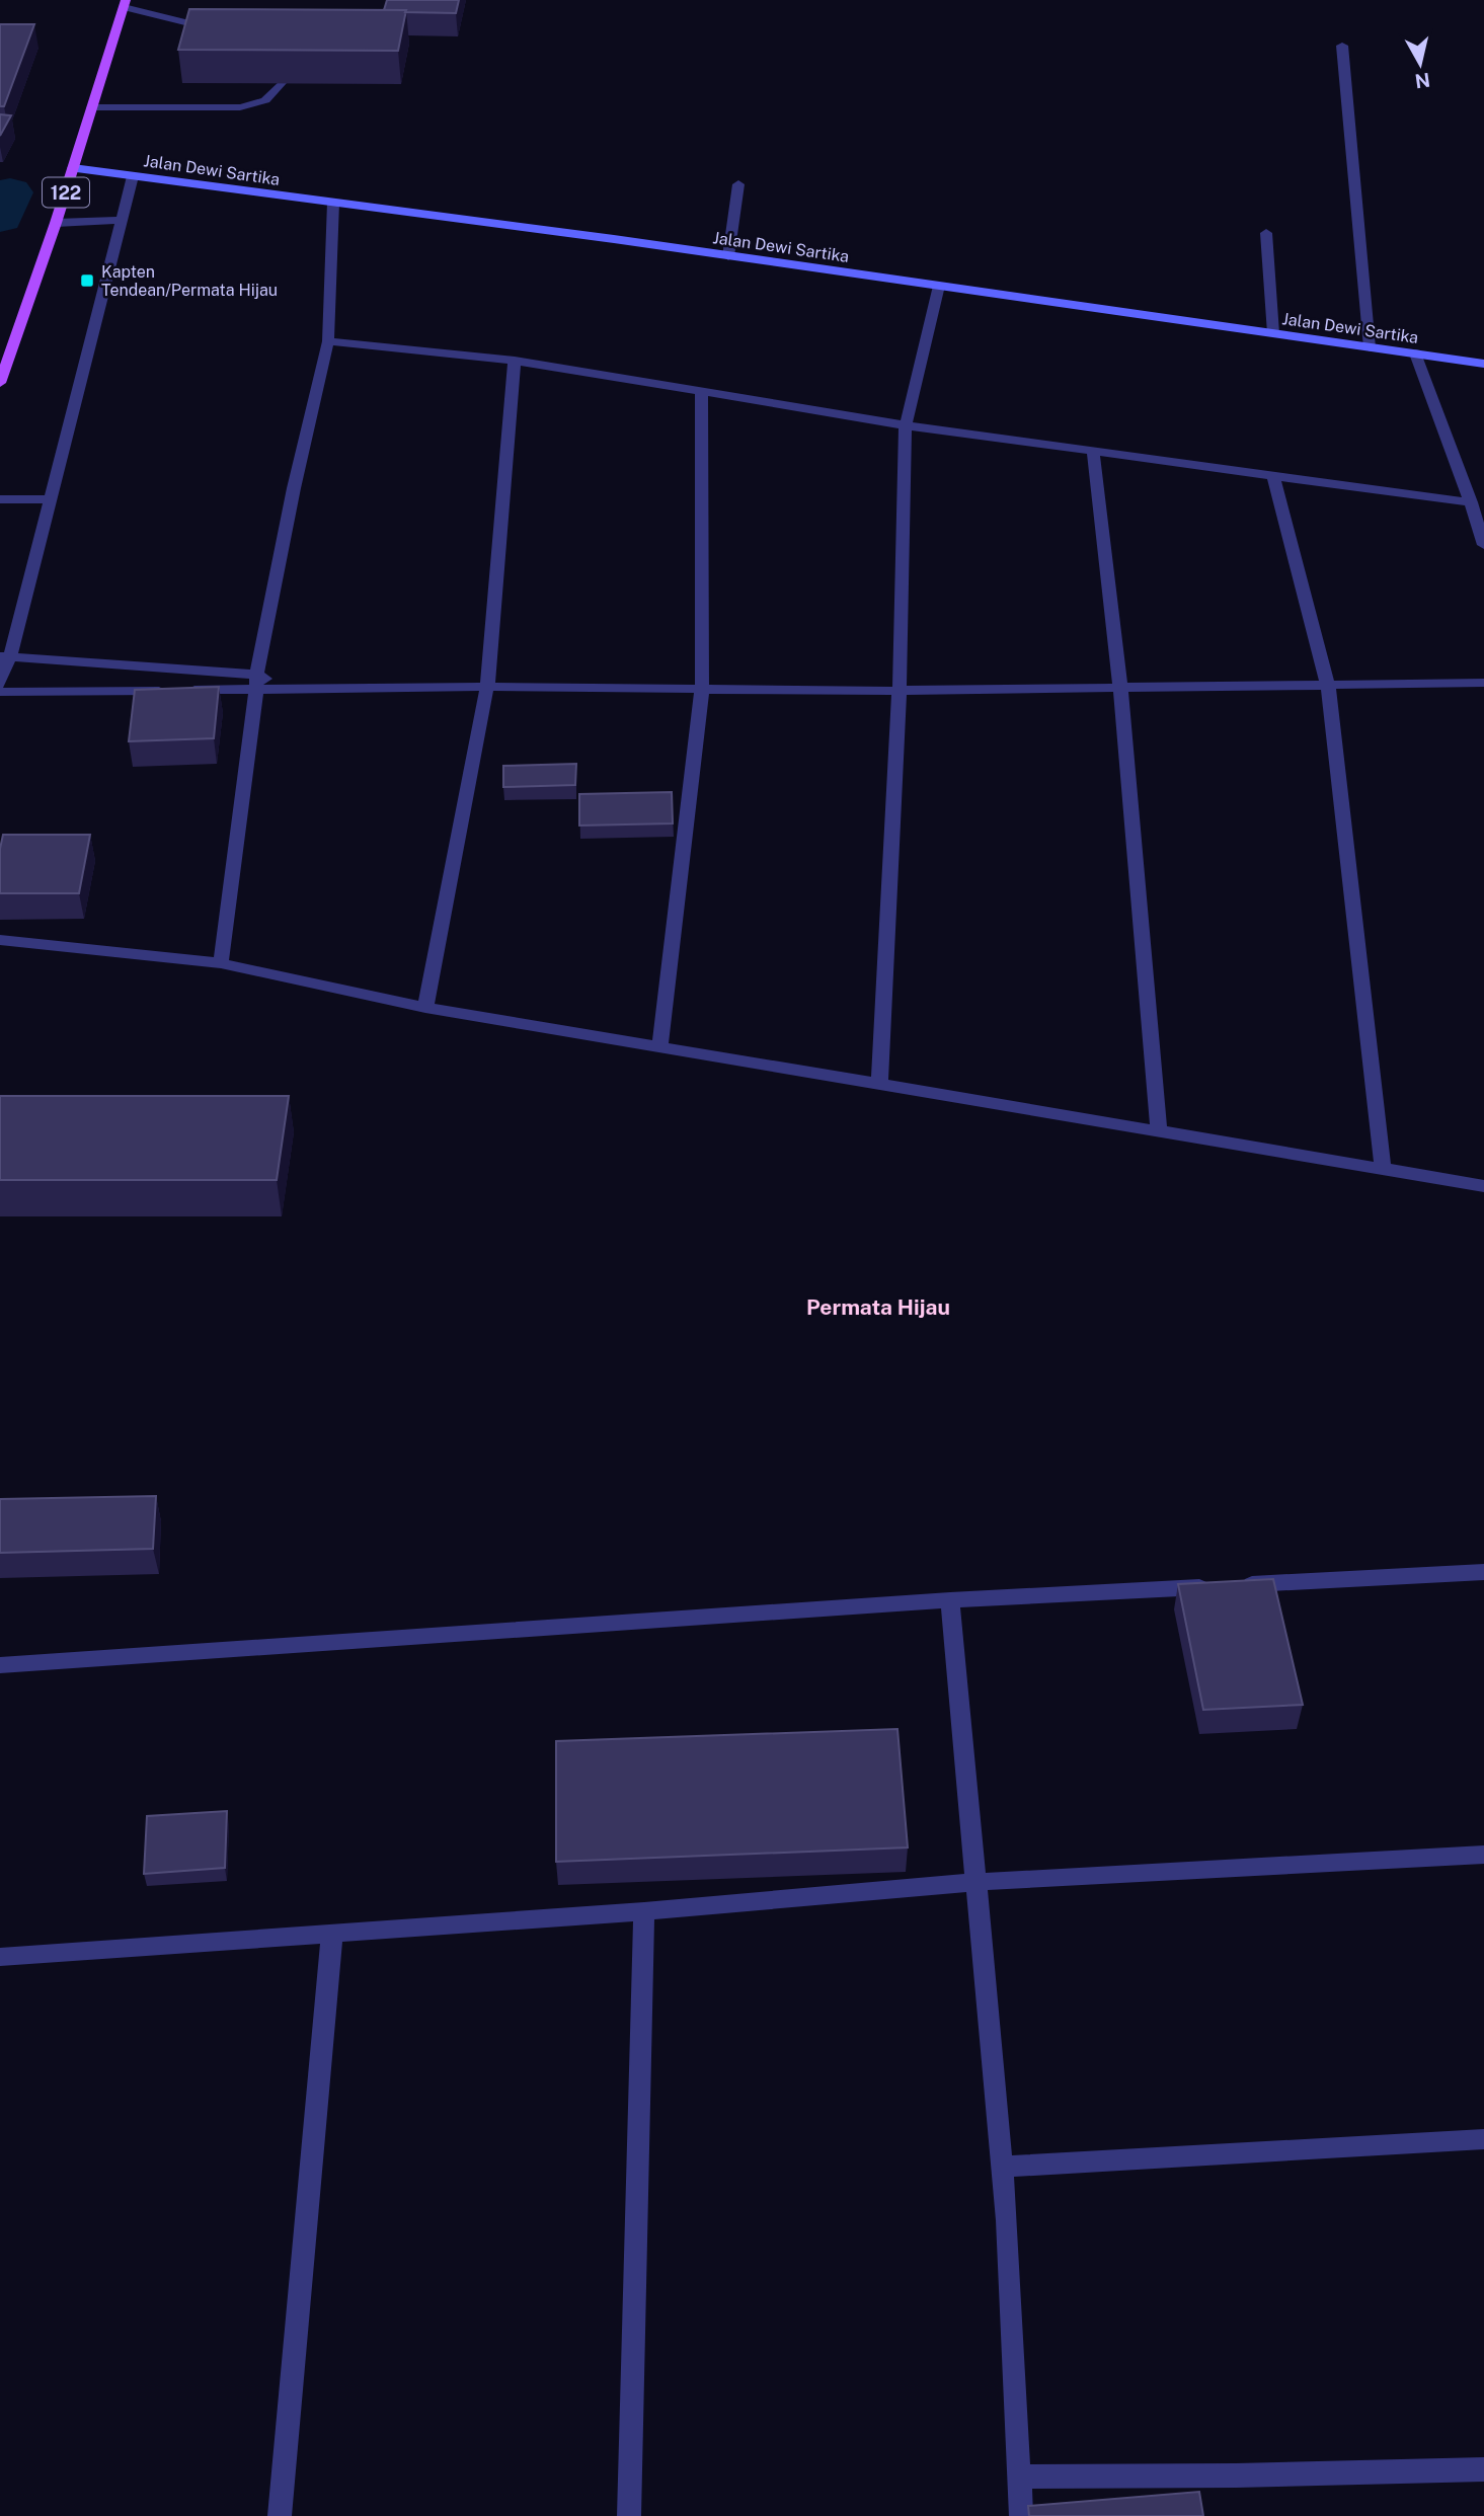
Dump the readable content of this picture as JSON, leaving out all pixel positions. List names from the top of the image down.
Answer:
{
  "streets": {
    "main road": ["Jalan Dewi Sartika", "122"]
  },
  "crossings": [
    ["Jalan Dewi Sartika", "122"]
  ],
  "districts": ["Permata Hijau"],
  "places": {
    "transit": ["Kapten Tendean/Permata Hijau"]
  },
  "north": "bottom"
}
